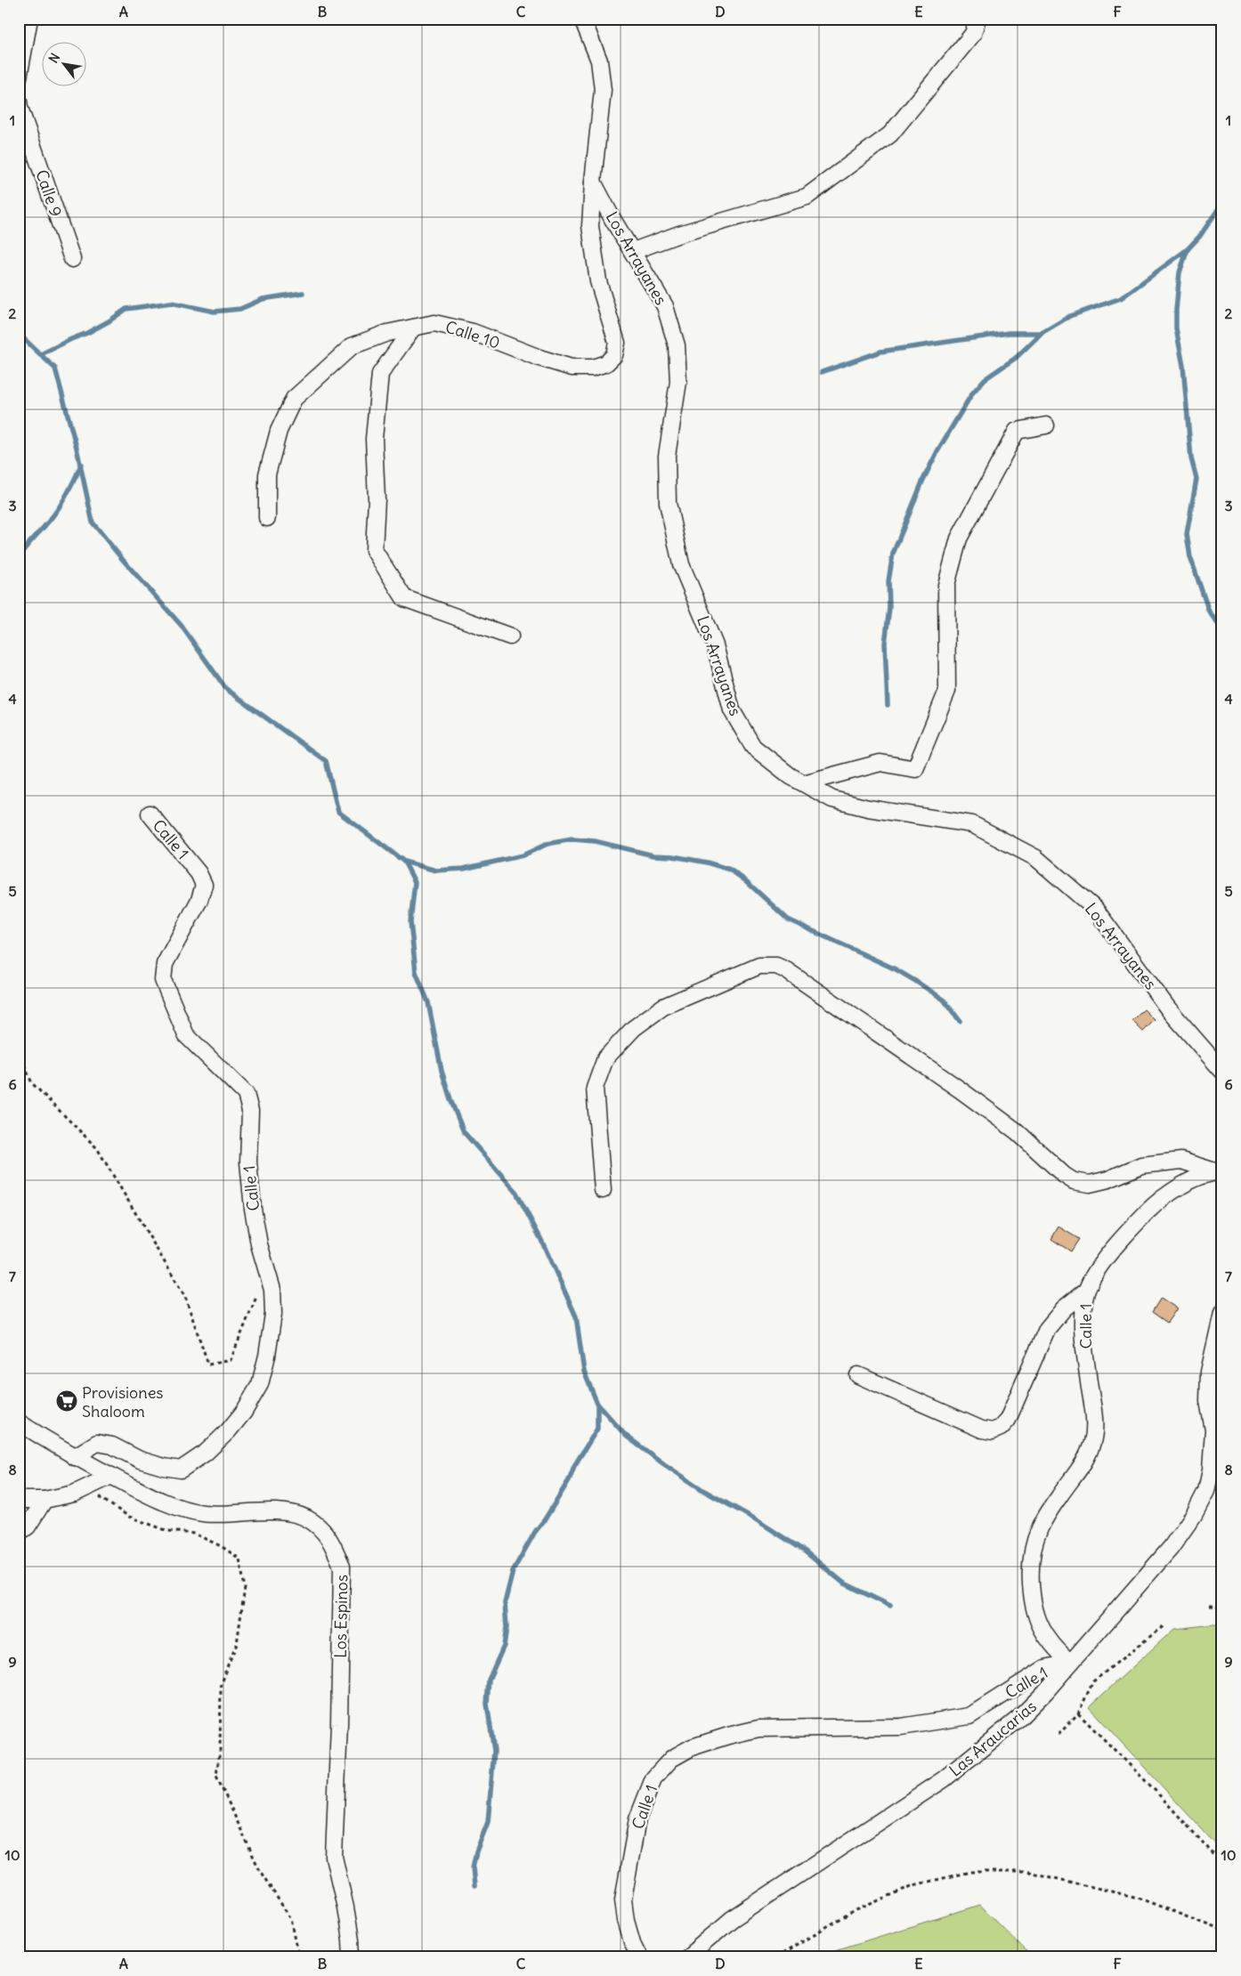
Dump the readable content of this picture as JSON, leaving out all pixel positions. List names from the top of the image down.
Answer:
{
  "streets": {
    "street": [
      "Calle 9",
      "Los Arrayanes",
      "Calle 10",
      "Calle 1",
      "Los Espinos",
      "Las Araucarias"
    ]
  },
  "crossings": [
    ["Los Arrayanes", "Calle 10"],
    ["Calle 1", "Los Espinos"],
    ["Calle 1", "Las Araucarias"]
  ],
  "places": {
    "supermarket": ["Provisiones Shaloom"]
  },
  "north": "top left",
  "grid": {
    "columns": [
      "A",
      "B",
      "C",
      "D",
      "E",
      "F"
    ],
    "rows": [
      "1",
      "2",
      "3",
      "4",
      "5",
      "6",
      "7",
      "8",
      "9",
      "10"
    ]
  }
}
